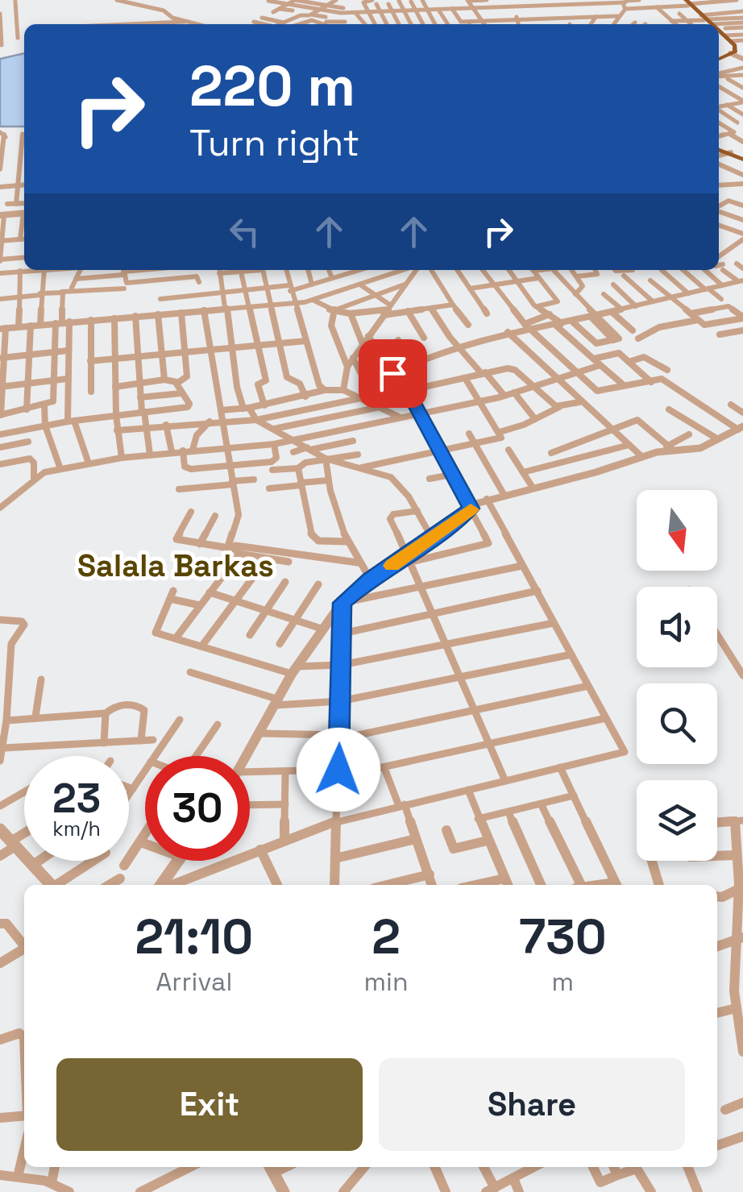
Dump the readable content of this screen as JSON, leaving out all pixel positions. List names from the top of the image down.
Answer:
{
  "districts": ["Salala Barkas"],
  "north": "bottom",
  "page": {
    "turn": ["220 m", "Turn right"],
    "speed": "23 km/h",
    "limit": "30",
    "eta": [
      "21:10",
      "Arrival",
      "2",
      "min",
      "730",
      "m"
    ],
    "buttons": ["Exit", "Share"]
  }
}
